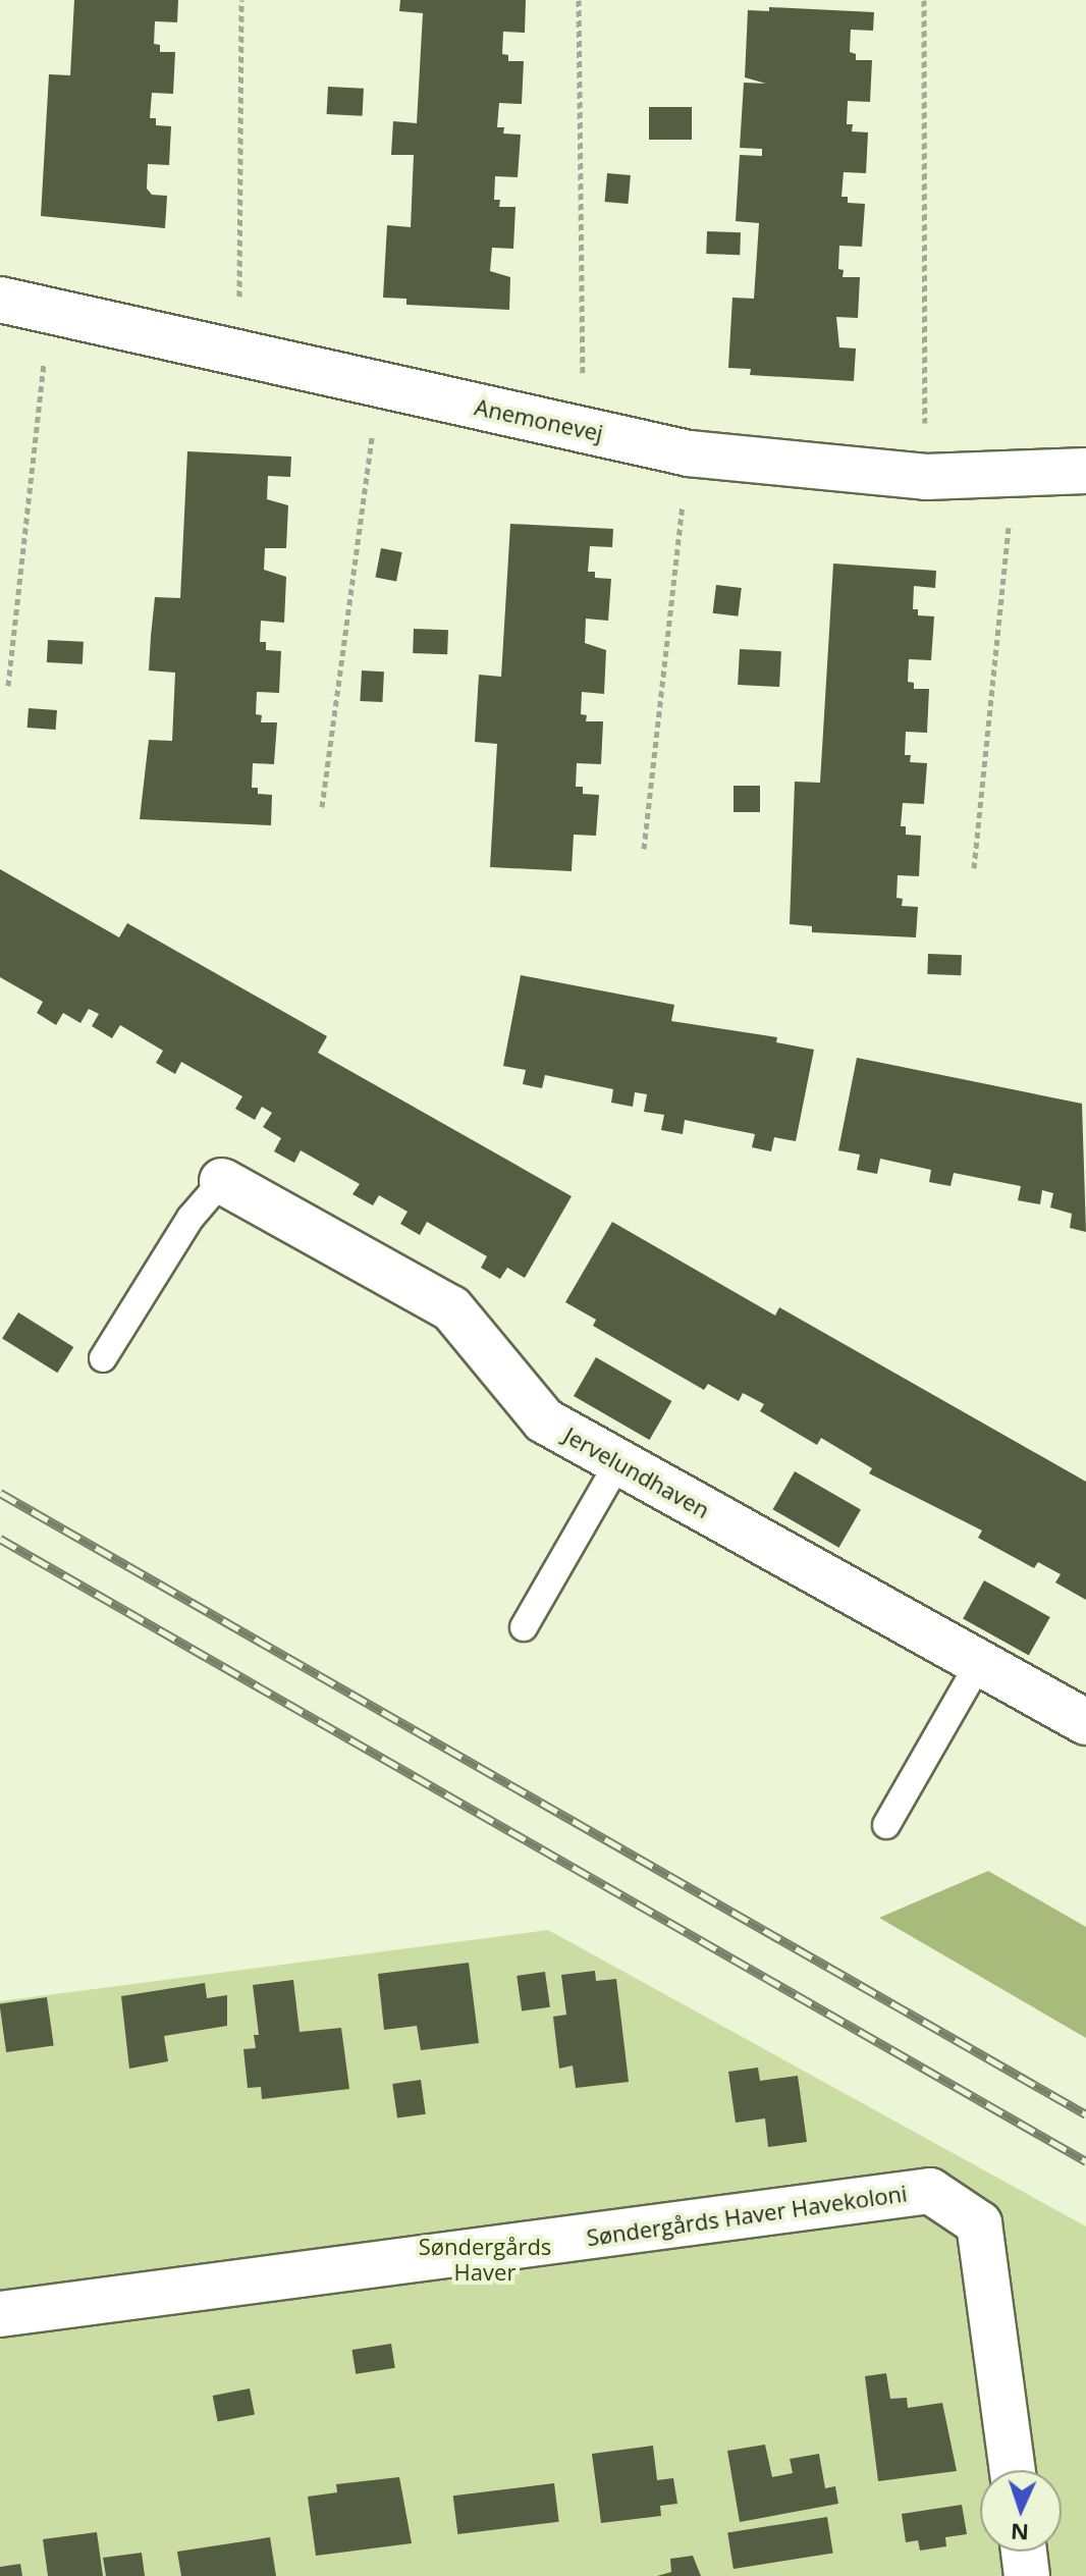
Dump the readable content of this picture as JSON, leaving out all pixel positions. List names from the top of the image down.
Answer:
{
  "streets": {
    "street": ["Anemonevej", "Jervelundhaven", "Søndergårds Haver Havekoloni"]
  },
  "parks": ["Søndergårds Haver"],
  "north": "bottom"
}
